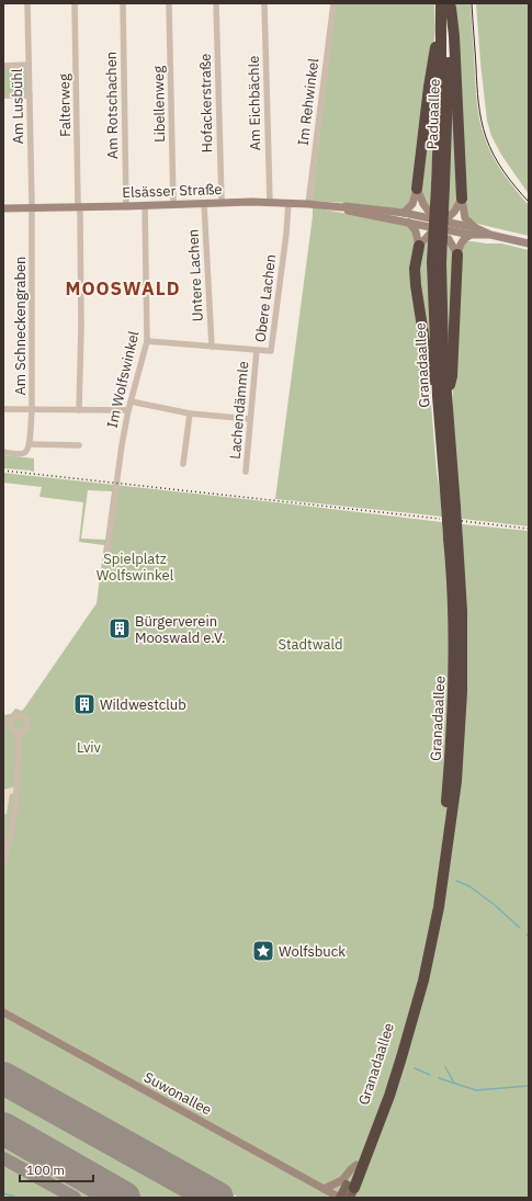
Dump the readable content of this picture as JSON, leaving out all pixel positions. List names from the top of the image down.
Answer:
{
  "streets": {
    "highway": ["Paduaallee", "Granadaallee"],
    "main road": ["Elsässer Straße", "Suwonallee"],
    "street": [
      "Im Rehwinkel",
      "Hofackerstraße",
      "Am Eichbächle",
      "Libellenweg",
      "Falterweg",
      "Am Rotschachen",
      "Am Lusbühl",
      "Untere Lachen",
      "Obere Lachen",
      "Am Schneckengraben",
      "Im Wolfswinkel",
      "Lachendämmle"
    ]
  },
  "crossings": [
    ["Im Rehwinkel", "Elsässer Straße"],
    ["Hofackerstraße", "Elsässer Straße"],
    ["Am Eichbächle", "Elsässer Straße"],
    ["Libellenweg", "Elsässer Straße"],
    ["Falterweg", "Elsässer Straße"],
    ["Am Rotschachen", "Elsässer Straße"],
    ["Am Lusbühl", "Elsässer Straße"],
    ["Am Lusbühl", "Am Schneckengraben"],
    ["Paduaallee", "Elsässer Straße"],
    ["Paduaallee", "Granadaallee"],
    ["Elsässer Straße", "Untere Lachen"],
    ["Elsässer Straße", "Obere Lachen"],
    ["Elsässer Straße", "Am Schneckengraben"],
    ["Elsässer Straße", "Granadaallee"],
    ["Elsässer Straße", "Im Wolfswinkel"],
    ["Untere Lachen", "Obere Lachen"],
    ["Obere Lachen", "Im Wolfswinkel"],
    ["Obere Lachen", "Lachendämmle"],
    ["Granadaallee", "Suwonallee"]
  ],
  "districts": ["MOOSWALD"],
  "parks": ["Spielplatz Wolfswinkel", "Stadtwald", "Lviv"],
  "places": {
    "building": ["Bürgerverein Mooswald e.V.", "Wildwestclub"],
    "place": ["Wolfsbuck"]
  },
  "scale_bar": "100 m"
}
